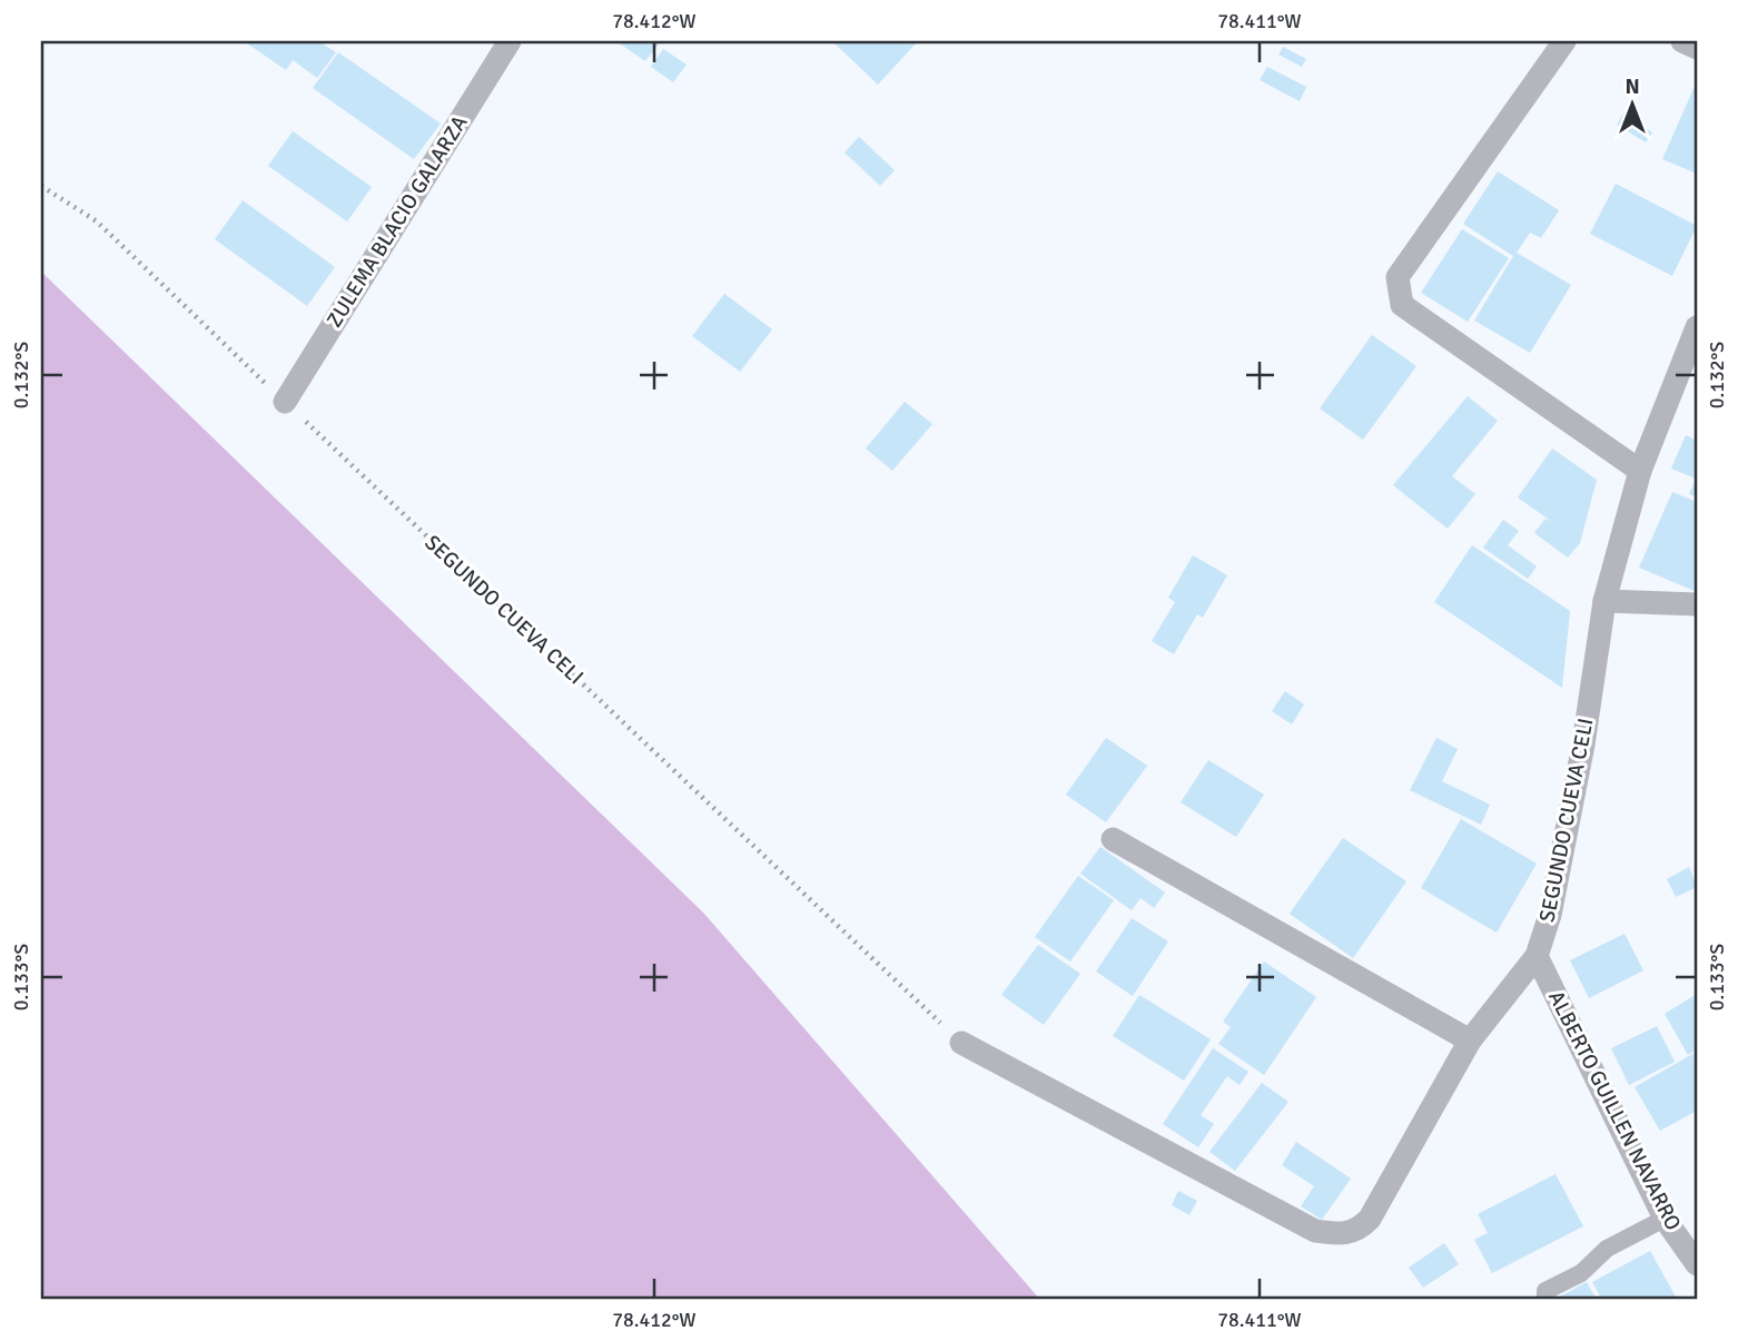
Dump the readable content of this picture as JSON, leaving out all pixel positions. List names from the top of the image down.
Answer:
{
  "streets": {
    "street": ["ZULEMA BLACIO GALARZA", "SEGUNDO CUEVA CELI", "ALBERTO GUILLEN NAVARRO"]
  },
  "crossings": [
    ["ZULEMA BLACIO GALARZA", "SEGUNDO CUEVA CELI"],
    ["SEGUNDO CUEVA CELI", "ALBERTO GUILLEN NAVARRO"]
  ],
  "north": "top",
  "coordinates": [
    "78.412°W",
    "78.411°W",
    "0.132°S",
    "0.133°S"
  ]
}
